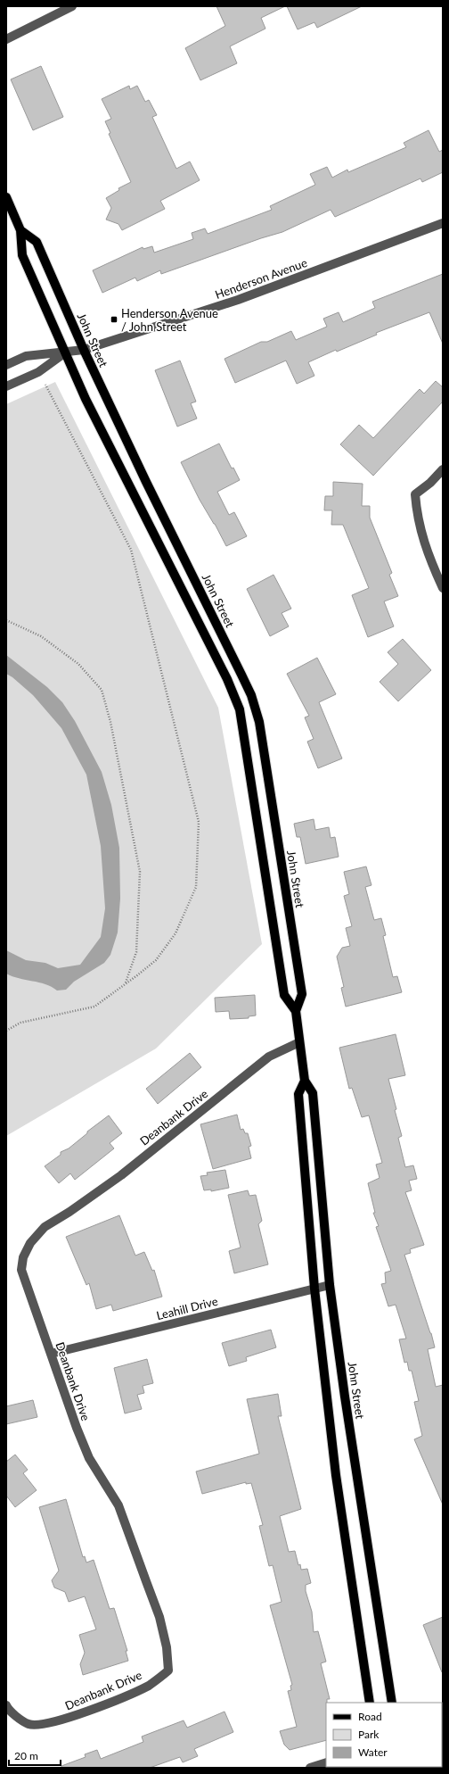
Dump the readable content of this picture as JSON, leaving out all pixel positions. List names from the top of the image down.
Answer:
{
  "streets": {
    "main road": ["John Street"],
    "street": ["Henderson Avenue", "Deanbank Drive", "Leahill Drive"]
  },
  "crossings": [
    ["Henderson Avenue", "John Street"],
    ["John Street", "Deanbank Drive"],
    ["John Street", "Leahill Drive"],
    ["Deanbank Drive", "Leahill Drive"]
  ],
  "places": {
    "transit": ["Henderson Avenue / John Street"]
  },
  "legend": ["Road", "Park", "Water"],
  "scale_bar": "20 m"
}
